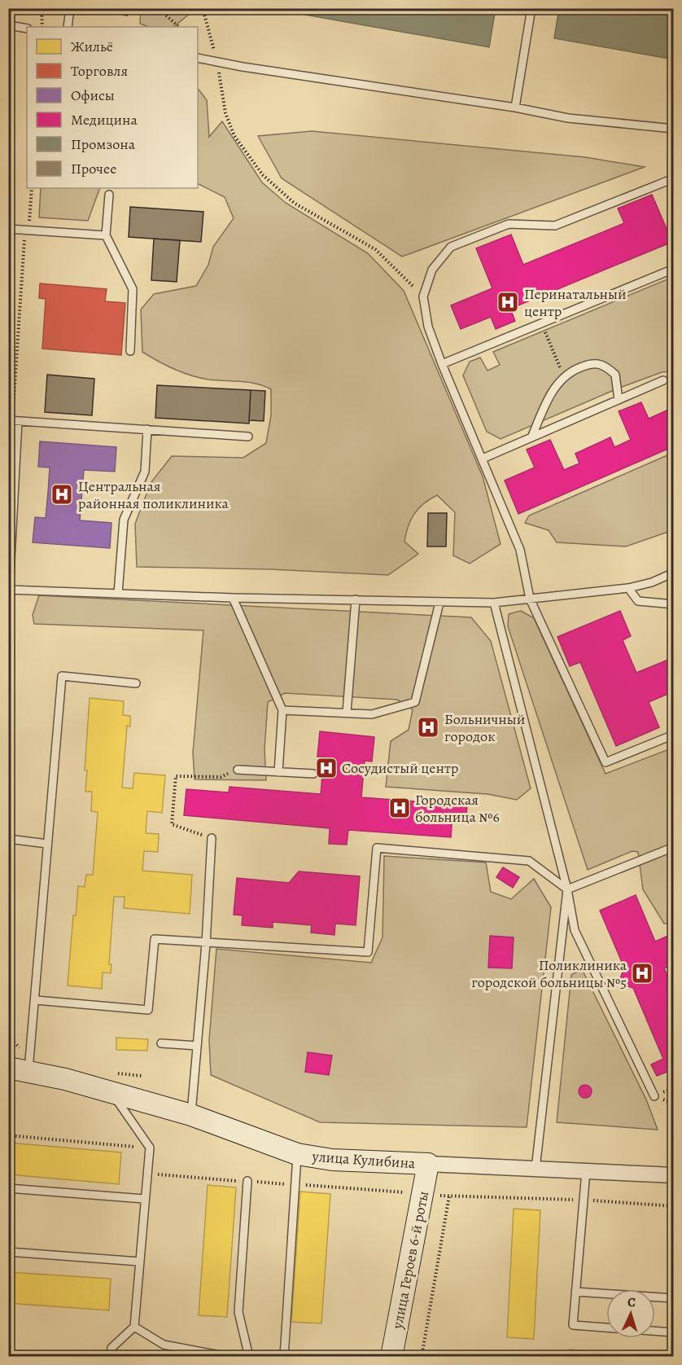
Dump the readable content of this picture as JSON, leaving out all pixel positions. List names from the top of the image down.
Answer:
{
  "streets": {
    "street": ["улица Кулибина", "улица Героев 6-й роты"]
  },
  "crossings": [
    ["улица Кулибина", "улица Героев 6-й роты"]
  ],
  "places": {
    "hospital": [
      "Перинатальный центр",
      "Центральная районная поликлиника",
      "Больничный городок",
      "Сосудистый центр",
      "Городская больница №6",
      "Поликлиника городской больницы №5"
    ]
  },
  "legend": [
    "Жильё",
    "Торговля",
    "Офисы",
    "Медицина",
    "Промзона",
    "Прочее"
  ],
  "north": "top"
}
